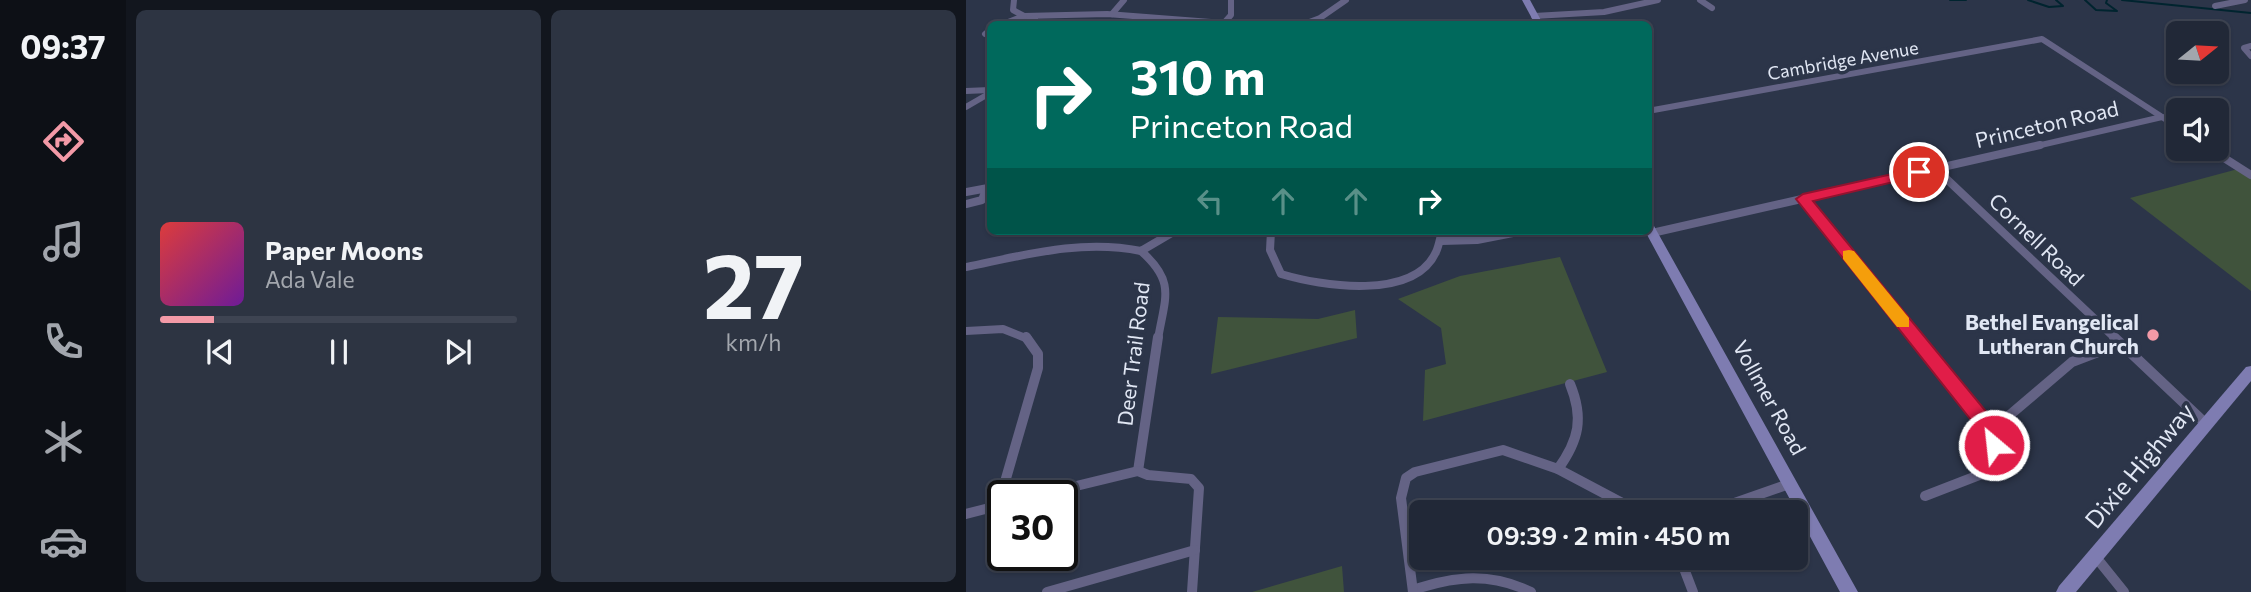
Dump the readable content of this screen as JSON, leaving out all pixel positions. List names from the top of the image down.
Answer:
{
  "streets": {
    "main road": ["Vollmer Road", "Dixie Highway"],
    "street": [
      "Cambridge Avenue",
      "Princeton Road",
      "Cornell Road",
      "Deer Trail Road"
    ]
  },
  "crossings": [
    ["Cambridge Avenue", "Princeton Road"],
    ["Princeton Road", "Cornell Road"],
    ["Cornell Road", "Dixie Highway"]
  ],
  "places": ["Bethel Evangelical Lutheran Church"],
  "north": "right",
  "page": {
    "tabs": "09:37",
    "tile": ["27", "km/h"],
    "turn": ["310 m", "Princeton Road"],
    "song": ["Paper Moons", "Ada Vale"],
    "limit": "30",
    "trip": "09:39 · 2 min · 450 m"
  }
}
